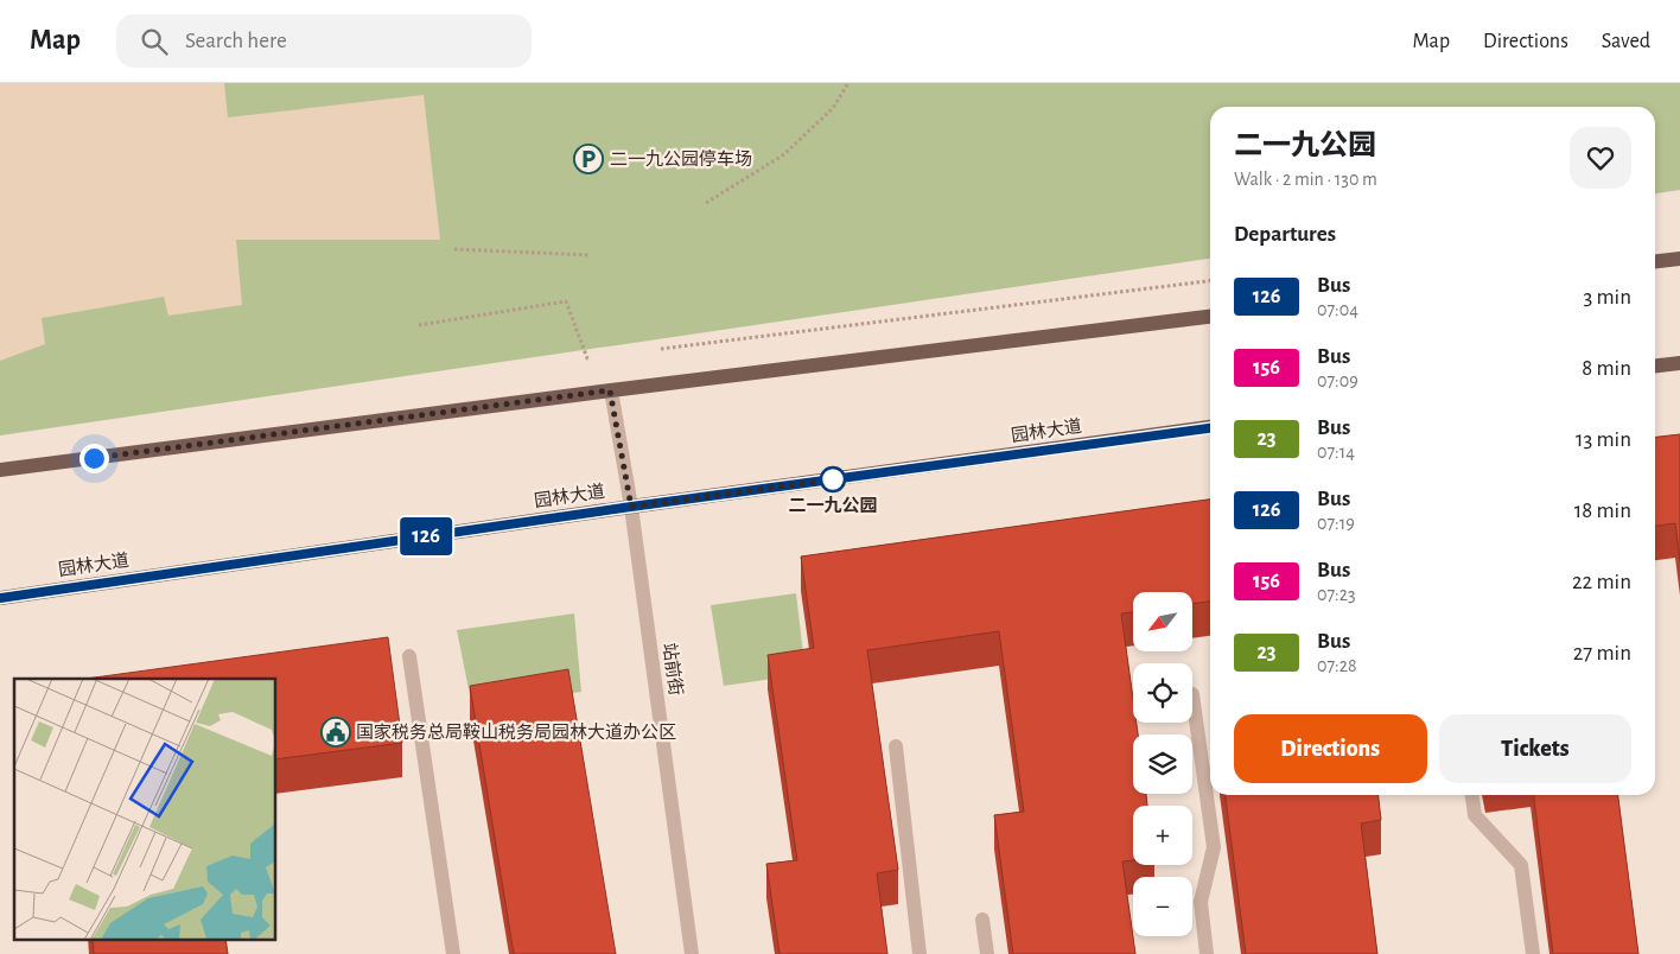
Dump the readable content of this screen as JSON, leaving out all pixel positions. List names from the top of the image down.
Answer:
{
  "streets": {
    "main road": ["园林大道"],
    "street": ["站前街"]
  },
  "crossings": [
    ["园林大道", "站前街"]
  ],
  "places": {
    "parking": ["二一九公园停车场"],
    "other": ["二一九公园"],
    "public building": ["国家税务总局鞍山税务局园林大道办公区"]
  },
  "lines": ["bus line 126"],
  "north": "bottom left",
  "page": {
    "header": "Map",
    "search": "Search here",
    "nav": ["Map", "Directions", "Saved"],
    "on_map": "126",
    "heading": [
      ["二一九公园", "Walk · 2 min · 130 m"],
      "Departures"
    ],
    "list": [
      {
        "mark": "126",
        "name": "Bus",
        "note": "07:04",
        "value": "3 min"
      },
      {
        "mark": "156",
        "name": "Bus",
        "note": "07:09",
        "value": "8 min"
      },
      {
        "mark": "23",
        "name": "Bus",
        "note": "07:14",
        "value": "13 min"
      },
      {
        "mark": "126",
        "name": "Bus",
        "note": "07:19",
        "value": "18 min"
      },
      {
        "mark": "156",
        "name": "Bus",
        "note": "07:23",
        "value": "22 min"
      },
      {
        "mark": "23",
        "name": "Bus",
        "note": "07:28",
        "value": "27 min"
      }
    ],
    "map_buttons": ["+", "−"],
    "buttons": ["Directions", "Tickets"]
  }
}
